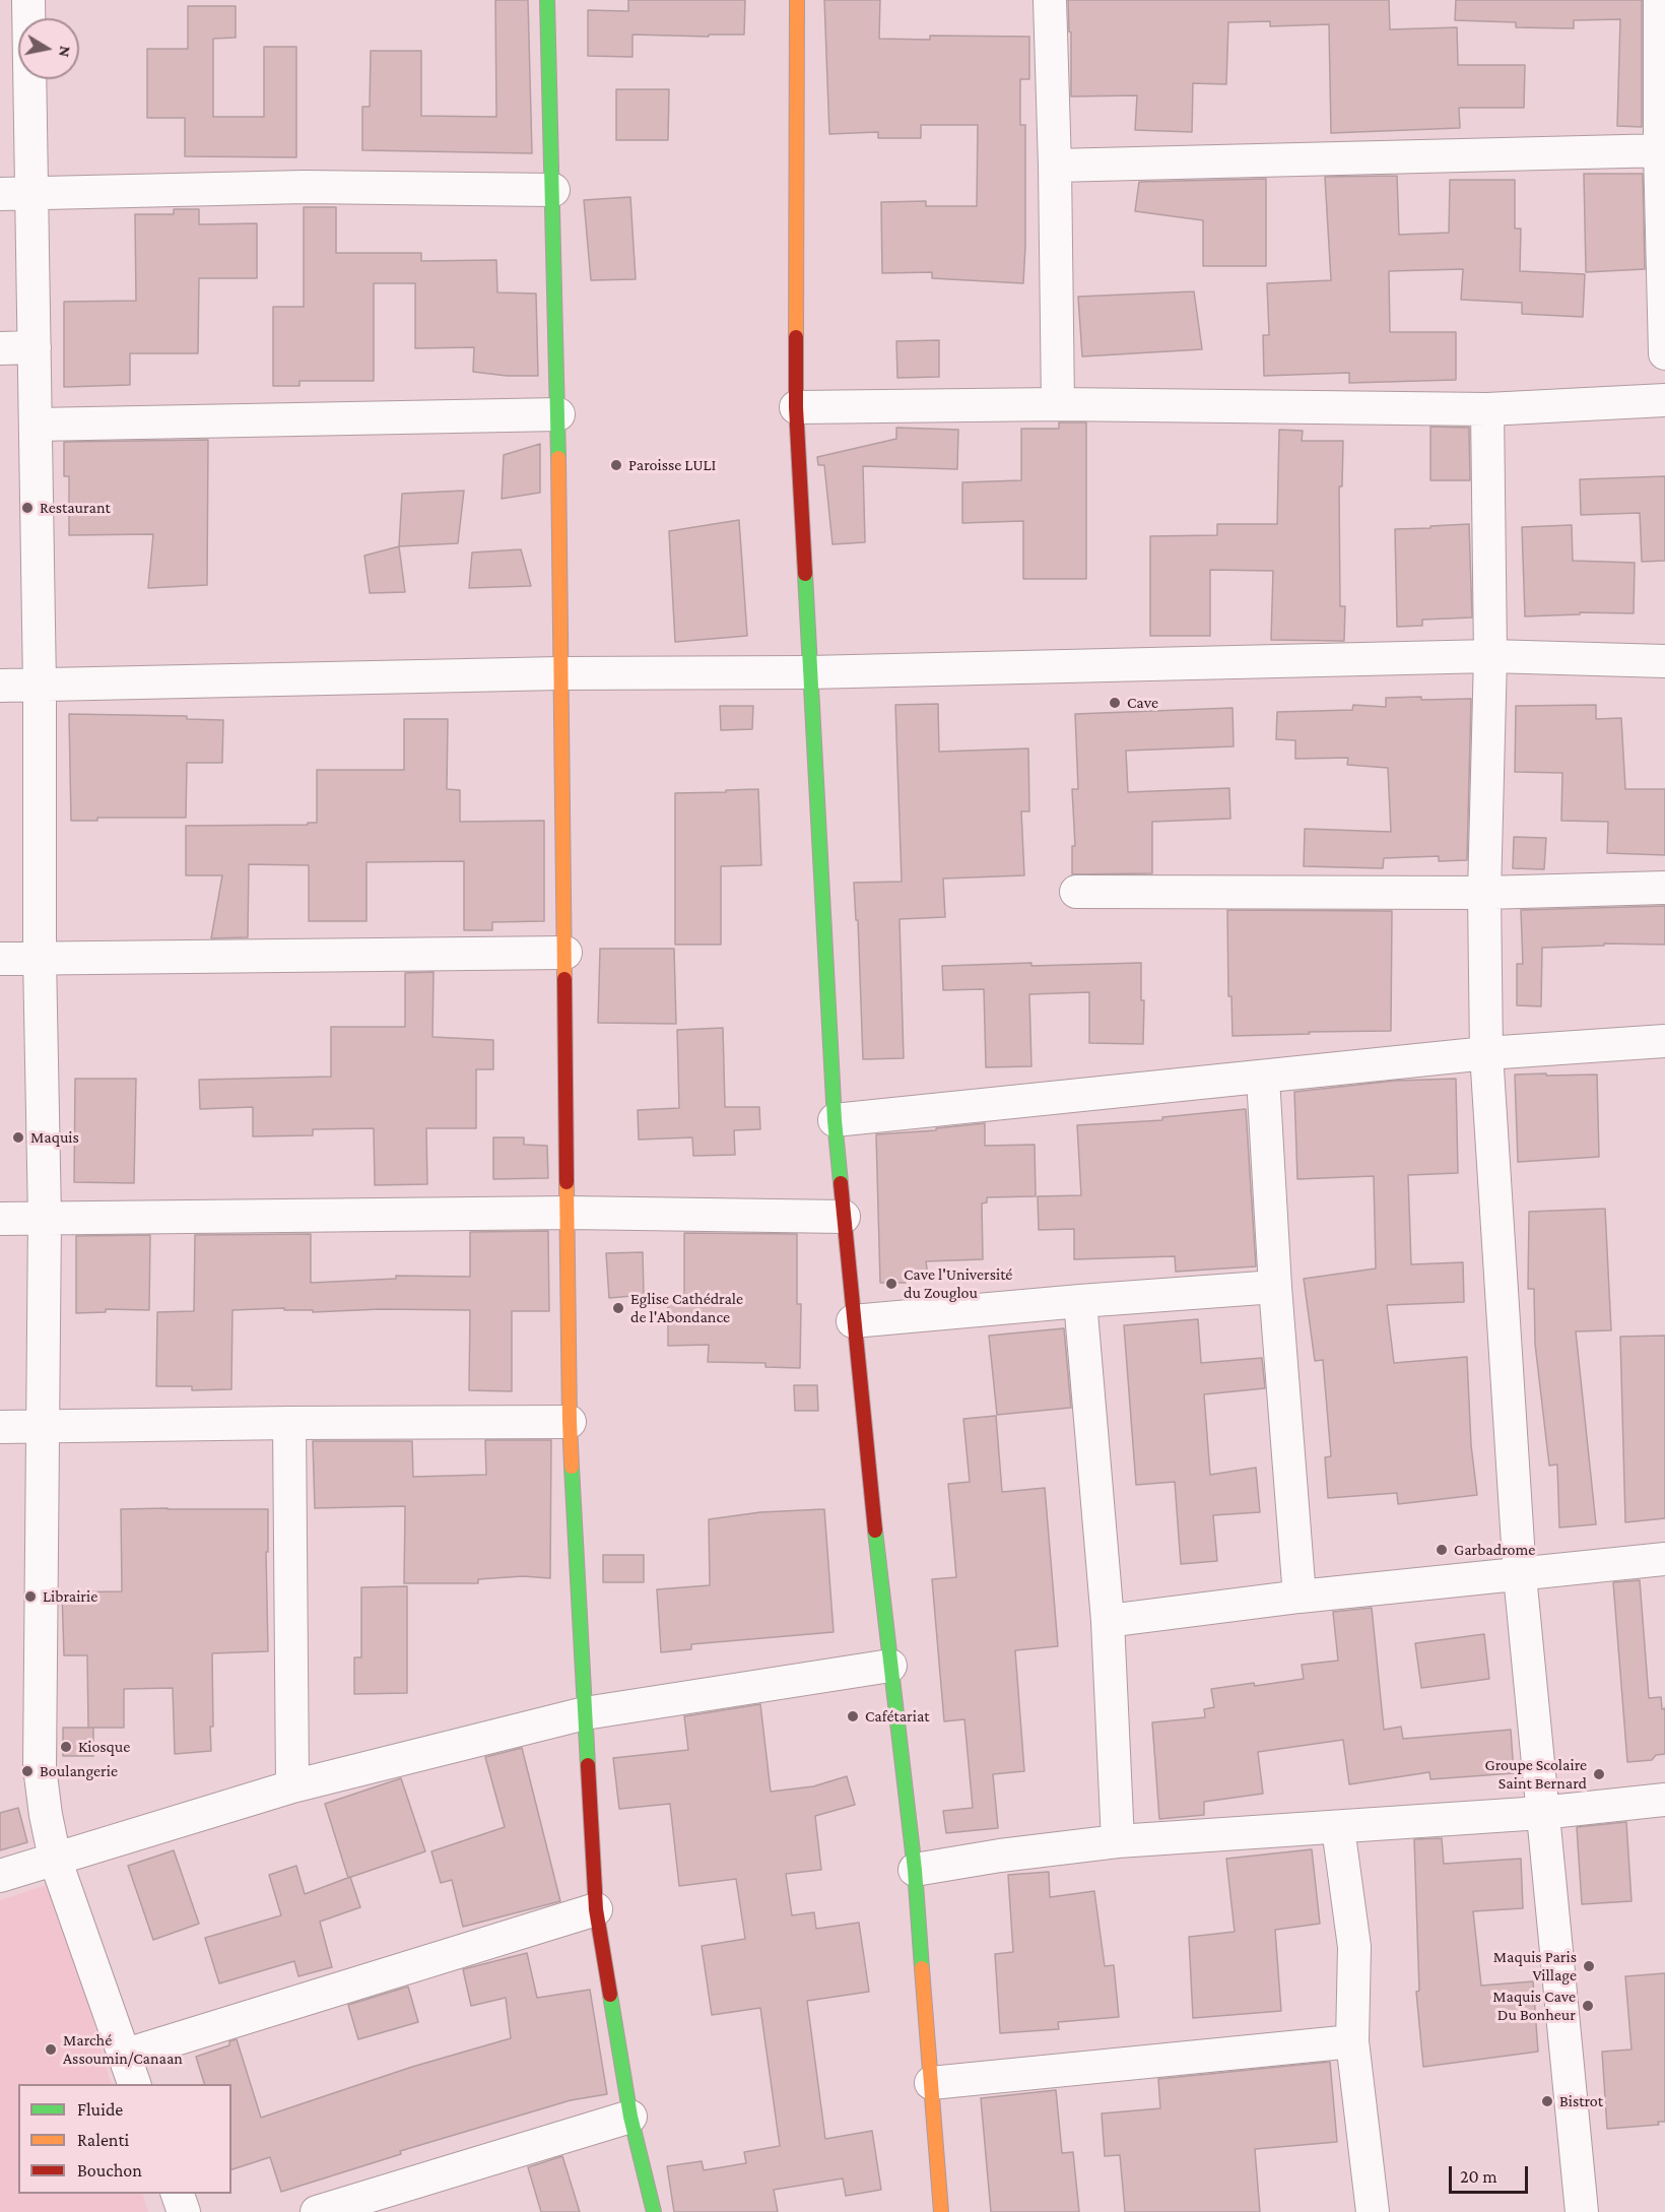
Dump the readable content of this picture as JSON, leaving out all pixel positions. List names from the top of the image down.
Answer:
{
  "places": [
    "Paroisse LULI",
    "Restaurant",
    "Cave",
    "Maquis",
    "Cave l'Université du Zouglou",
    "Eglise Cathédrale de l'Abondance",
    "Garbadrome",
    "Librairie",
    "Cafétariat",
    "Kiosque",
    "Boulangerie",
    "Groupe Scolaire Saint Bernard",
    "Maquis Paris Village",
    "Maquis Cave Du Bonheur",
    "Marché Assoumin/Canaan",
    "Bistrot"
  ],
  "legend": ["Fluide", "Ralenti", "Bouchon"],
  "scale_bar": "20 m",
  "north": "right"
}
